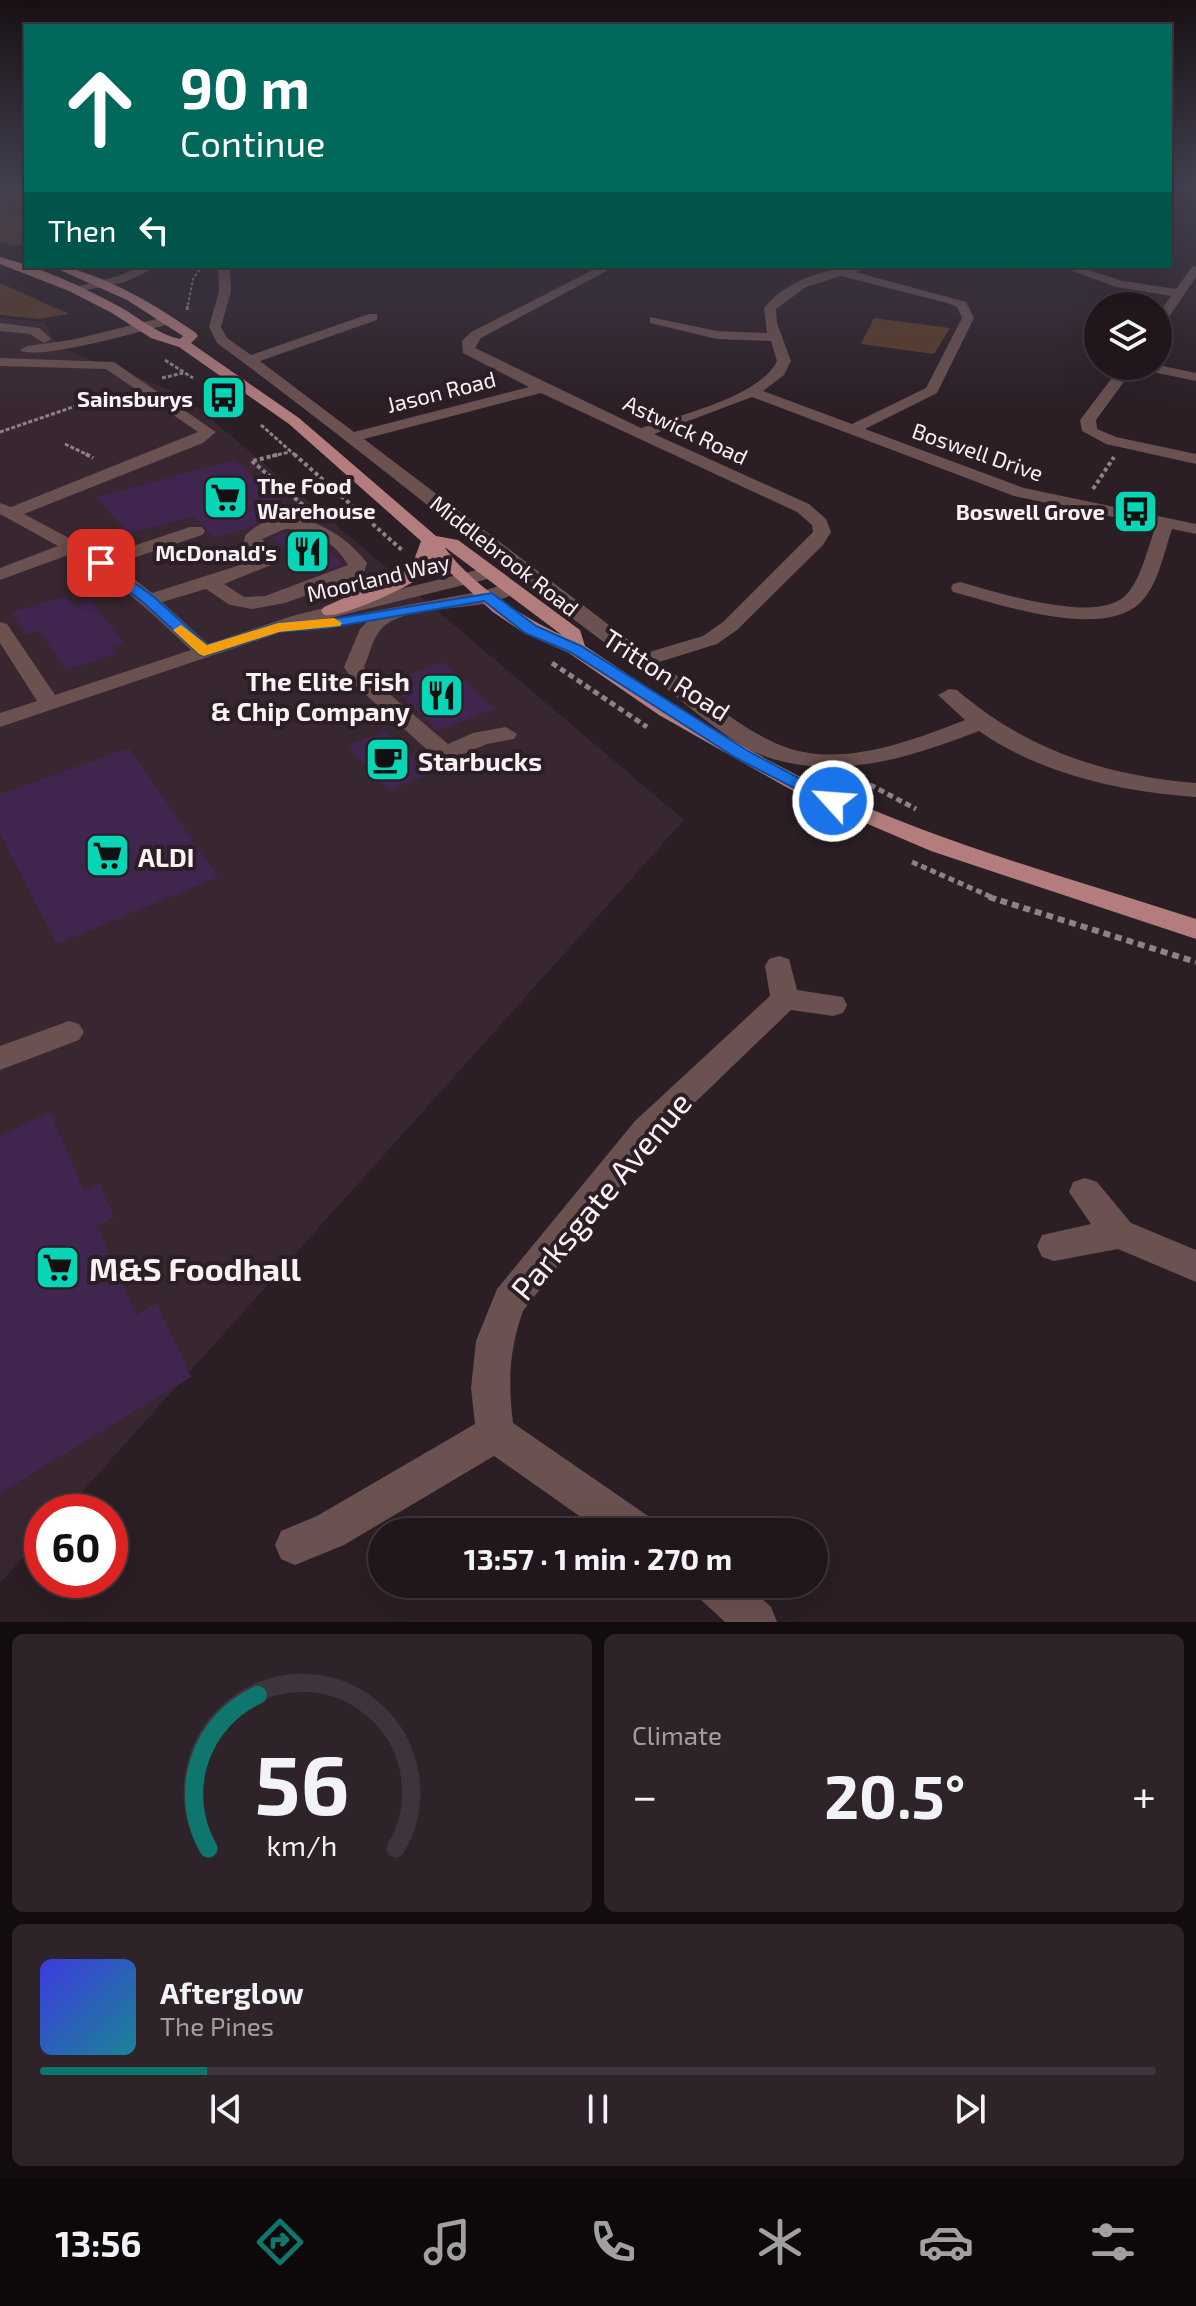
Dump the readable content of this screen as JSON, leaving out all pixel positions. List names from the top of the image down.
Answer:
{
  "streets": {
    "main road": ["Tritton Road"],
    "street": [
      "Jason Road",
      "Astwick Road",
      "Boswell Drive",
      "Middlebrook Road",
      "Moorland Way",
      "Parksgate Avenue"
    ]
  },
  "crossings": [
    ["Jason Road", "Astwick Road"],
    ["Jason Road", "Middlebrook Road"],
    ["Astwick Road", "Middlebrook Road"],
    ["Moorland Way", "Tritton Road"]
  ],
  "places": {
    "bus stop": ["Sainsburys", "Boswell Grove"],
    "supermarket": ["The Food Warehouse", "ALDI", "M&S Foodhall"],
    "restaurant": ["McDonald's", "The Elite Fish & Chip Company"],
    "cafe": ["Starbucks"]
  },
  "page": {
    "turn": ["90 m", "Continue"],
    "then": "Then",
    "limit": "60",
    "trip": "13:57 · 1 min · 270 m",
    "tile": "Climate",
    "heat": ["−", "20.5°", "+"],
    "song": ["Afterglow", "The Pines"],
    "tabs": "13:56",
    "gauge": ["56", "km/h"]
  }
}
